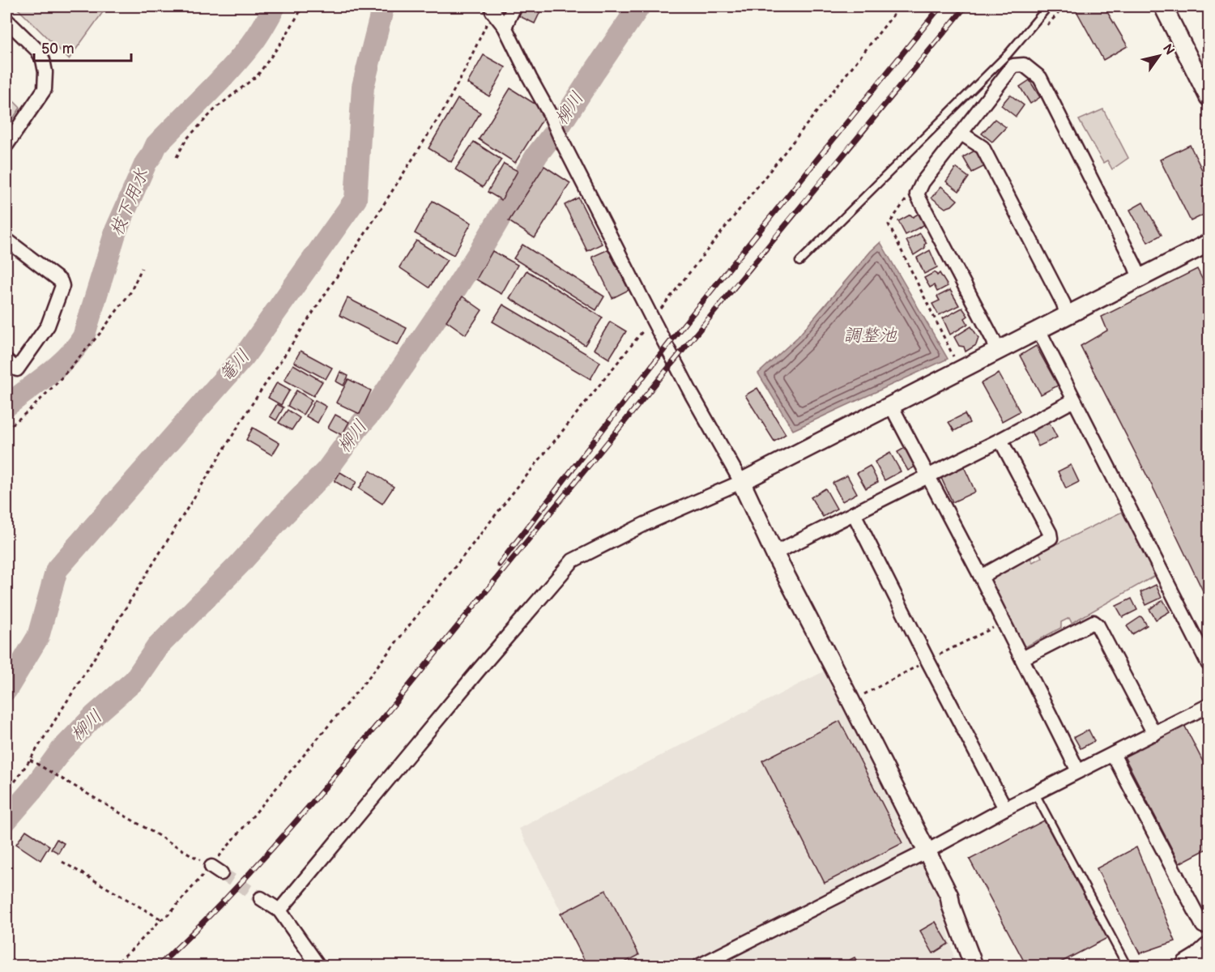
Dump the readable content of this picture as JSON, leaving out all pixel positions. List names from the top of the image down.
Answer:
{
  "water": [
    "柳川",
    "枝下用水",
    "調整池",
    "篭川"
  ],
  "scale_bar": "50 m",
  "north": "top right"
}
